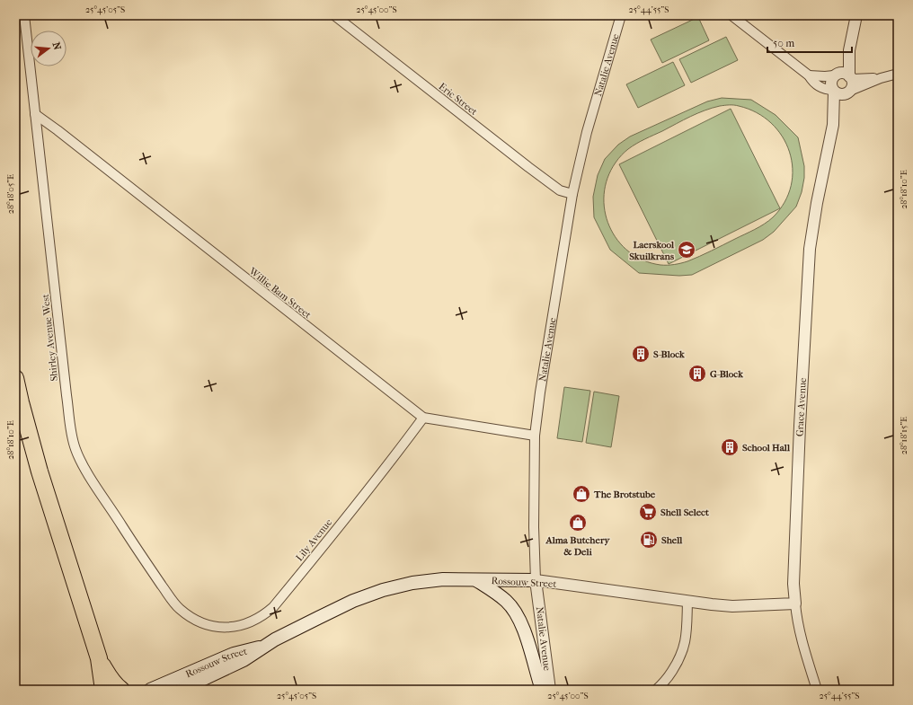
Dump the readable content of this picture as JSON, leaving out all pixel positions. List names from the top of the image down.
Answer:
{
  "streets": {
    "main road": ["Rossouw Street"],
    "street": [
      "Natalie Avenue",
      "Eric Street",
      "Willie Bam Street",
      "Shirley Avenue West",
      "Grace Avenue",
      "Lily Avenue"
    ]
  },
  "crossings": [
    ["Natalie Avenue", "Eric Street"],
    ["Natalie Avenue", "Willie Bam Street"],
    ["Natalie Avenue", "Rossouw Street"],
    ["Willie Bam Street", "Shirley Avenue West"],
    ["Willie Bam Street", "Lily Avenue"],
    ["Shirley Avenue West", "Lily Avenue"],
    ["Grace Avenue", "Rossouw Street"]
  ],
  "places": {
    "school or university": ["Laerskool Skuilkrans"],
    "building": ["S-Block", "G-Block", "School Hall"],
    "shop": ["The Brotstube", "Alma Butchery & Deli"],
    "supermarket": ["Shell Select"],
    "fuel station": ["Shell"]
  },
  "scale_bar": "50 m",
  "north": "right",
  "coordinates": [
    "25°45'05\"S",
    "25°45'00\"S",
    "25°44'55\"S",
    "28°18'10\"E",
    "28°18'05\"E",
    "28°18'15\"E"
  ]
}
